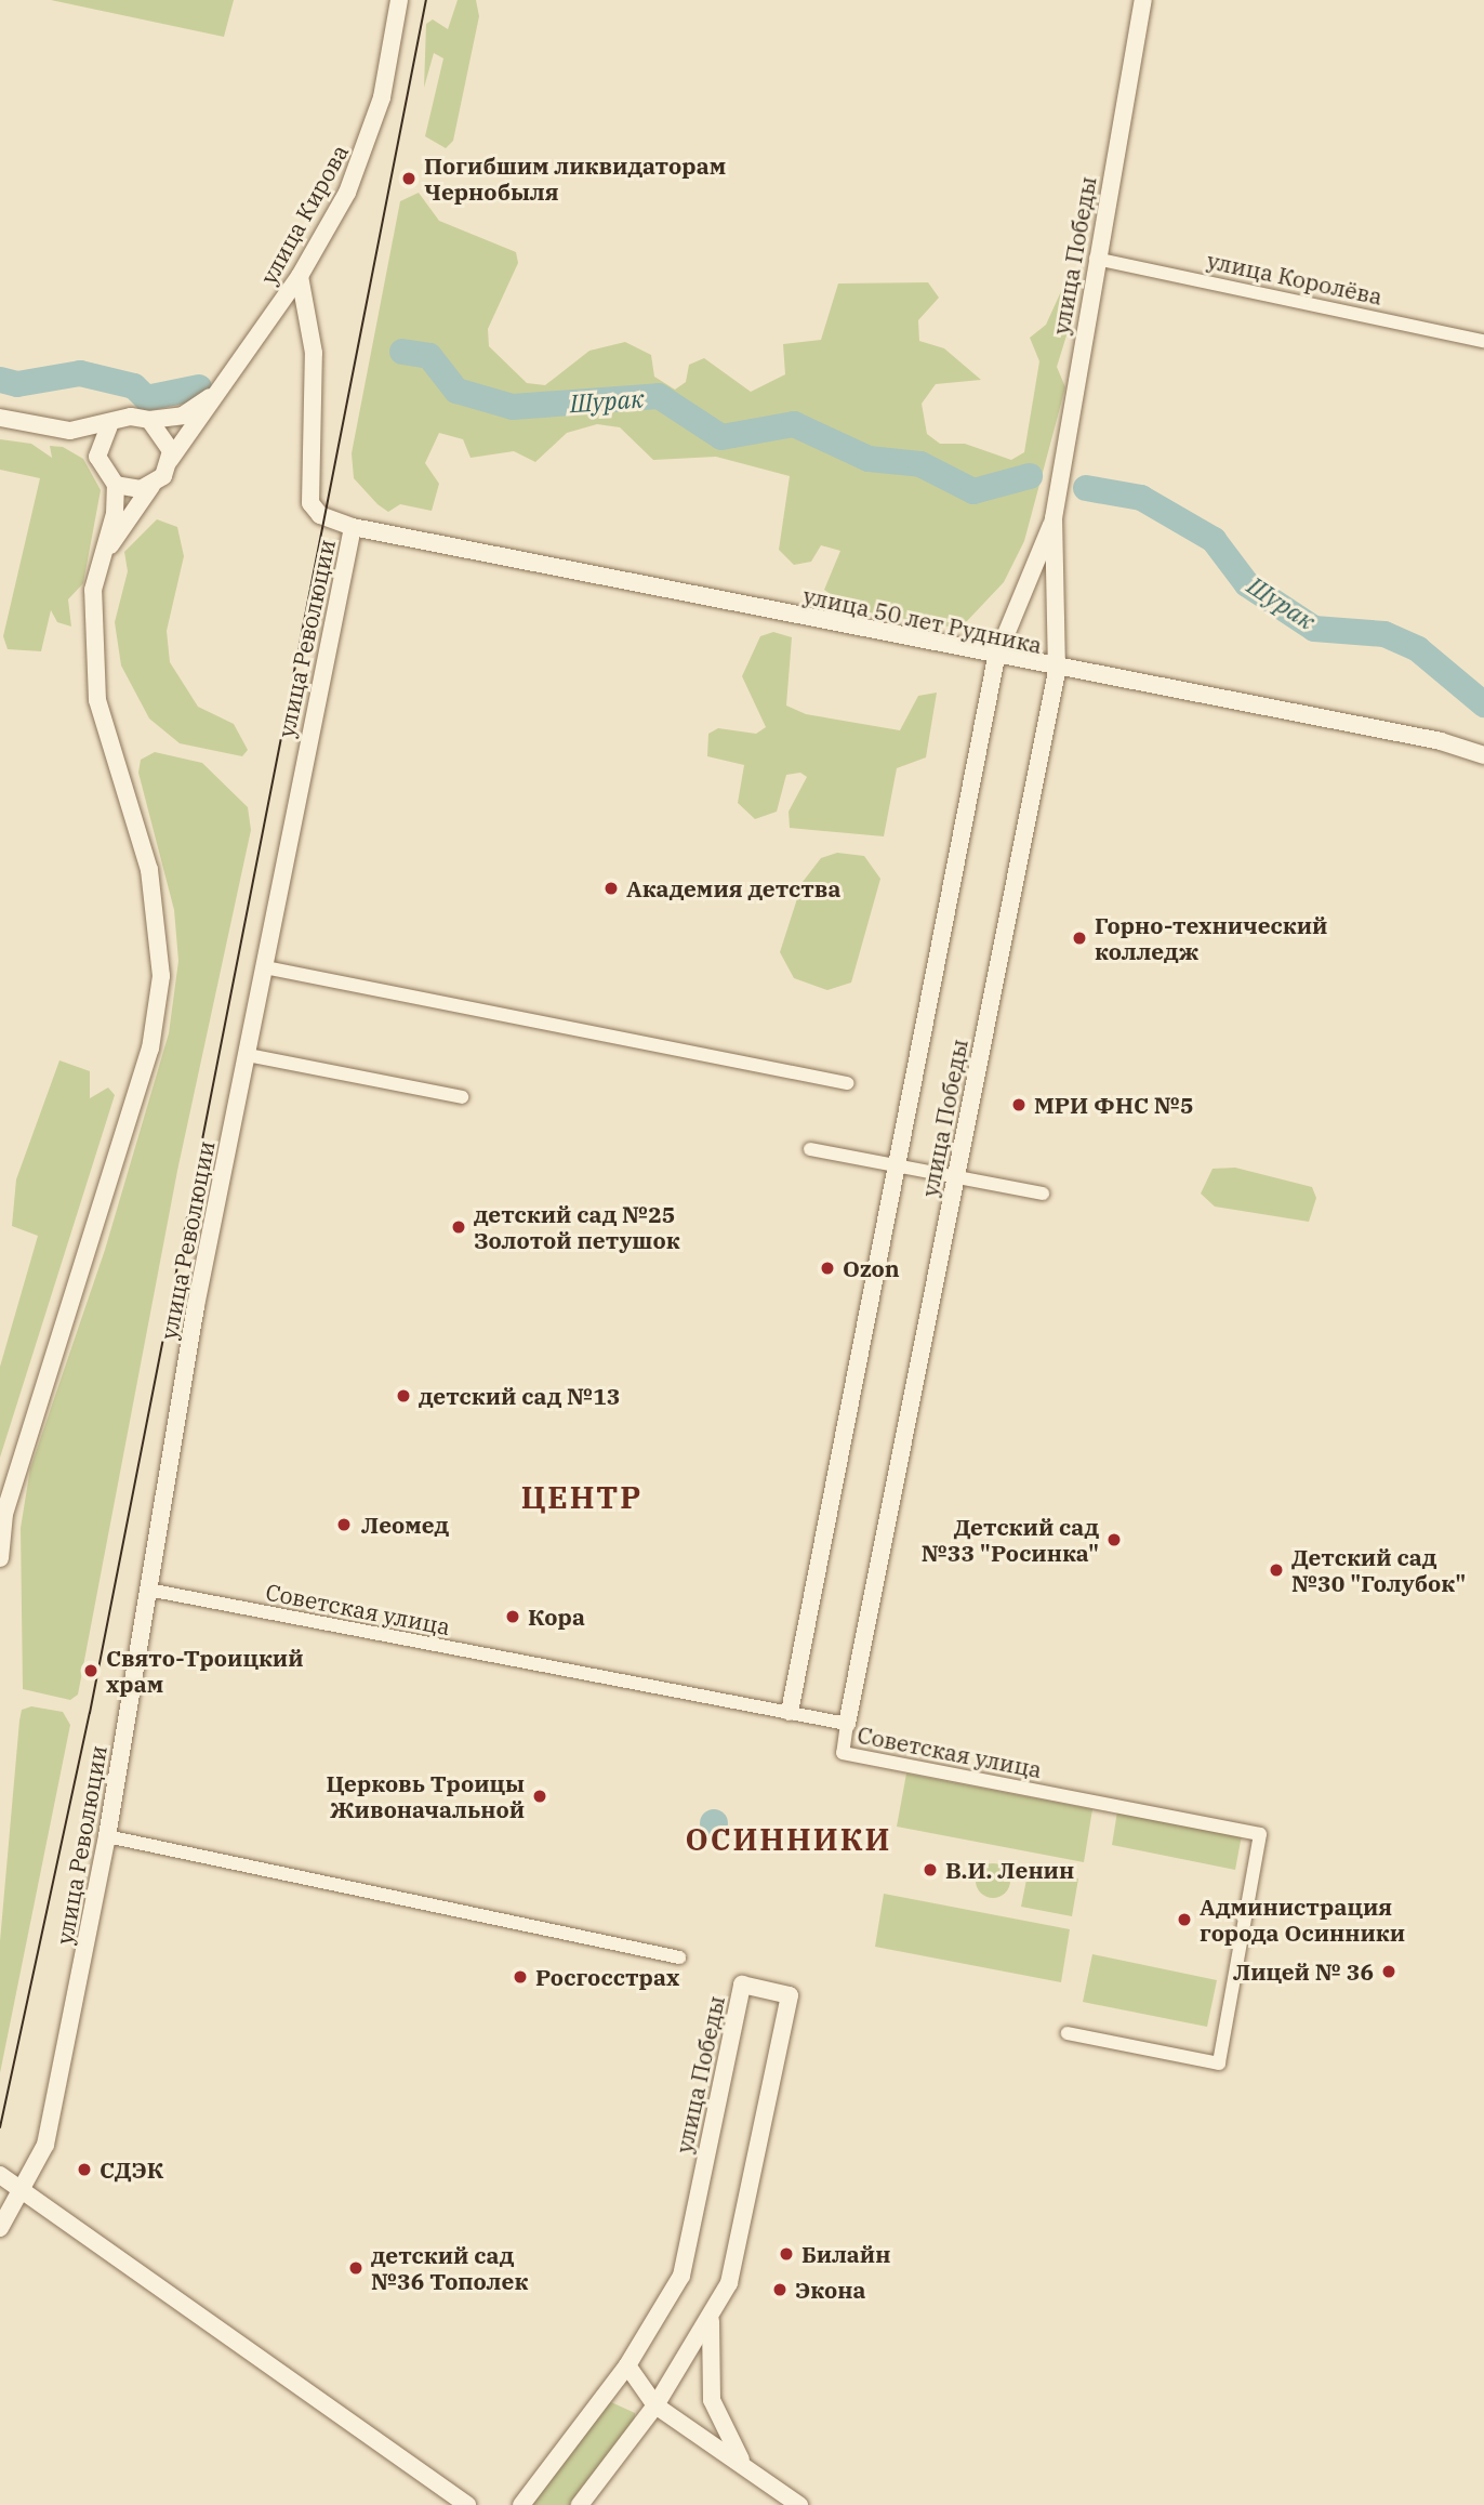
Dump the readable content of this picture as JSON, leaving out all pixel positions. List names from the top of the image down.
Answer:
{
  "streets": {
    "street": [
      "улица Кирова",
      "улица Победы",
      "улица Королёва",
      "улица 50 лет Рудника",
      "улица Революции",
      "Советская улица"
    ]
  },
  "crossings": [
    ["улица Кирова", "улица Революции"],
    ["улица Победы", "улица Королёва"],
    ["улица Победы", "улица 50 лет Рудника"],
    ["улица Победы", "Советская улица"],
    ["улица 50 лет Рудника", "улица Революции"],
    ["улица Революции", "Советская улица"]
  ],
  "districts": ["ЦЕНТР", "ОСИННИКИ"],
  "water": ["Шурак"],
  "places": [
    "Погибшим ликвидаторам Чернобыля",
    "Академия детства",
    "Горно-технический колледж",
    "МРИ ФНС №5",
    "детский сад №25 Золотой петушок",
    "Ozon",
    "детский сад №13",
    "Леомед",
    "Детский сад №33 \"Росинка\"",
    "Детский сад №30 \"Голубок\"",
    "Кора",
    "Свято-Троицкий храм",
    "Церковь Троицы Живоначальной",
    "В.И. Ленин",
    "Администрация города Осинники",
    "Лицей № 36",
    "Росгосстрах",
    "СДЭК",
    "Билайн",
    "детский сад №36 Тополек",
    "Экона"
  ]
}
